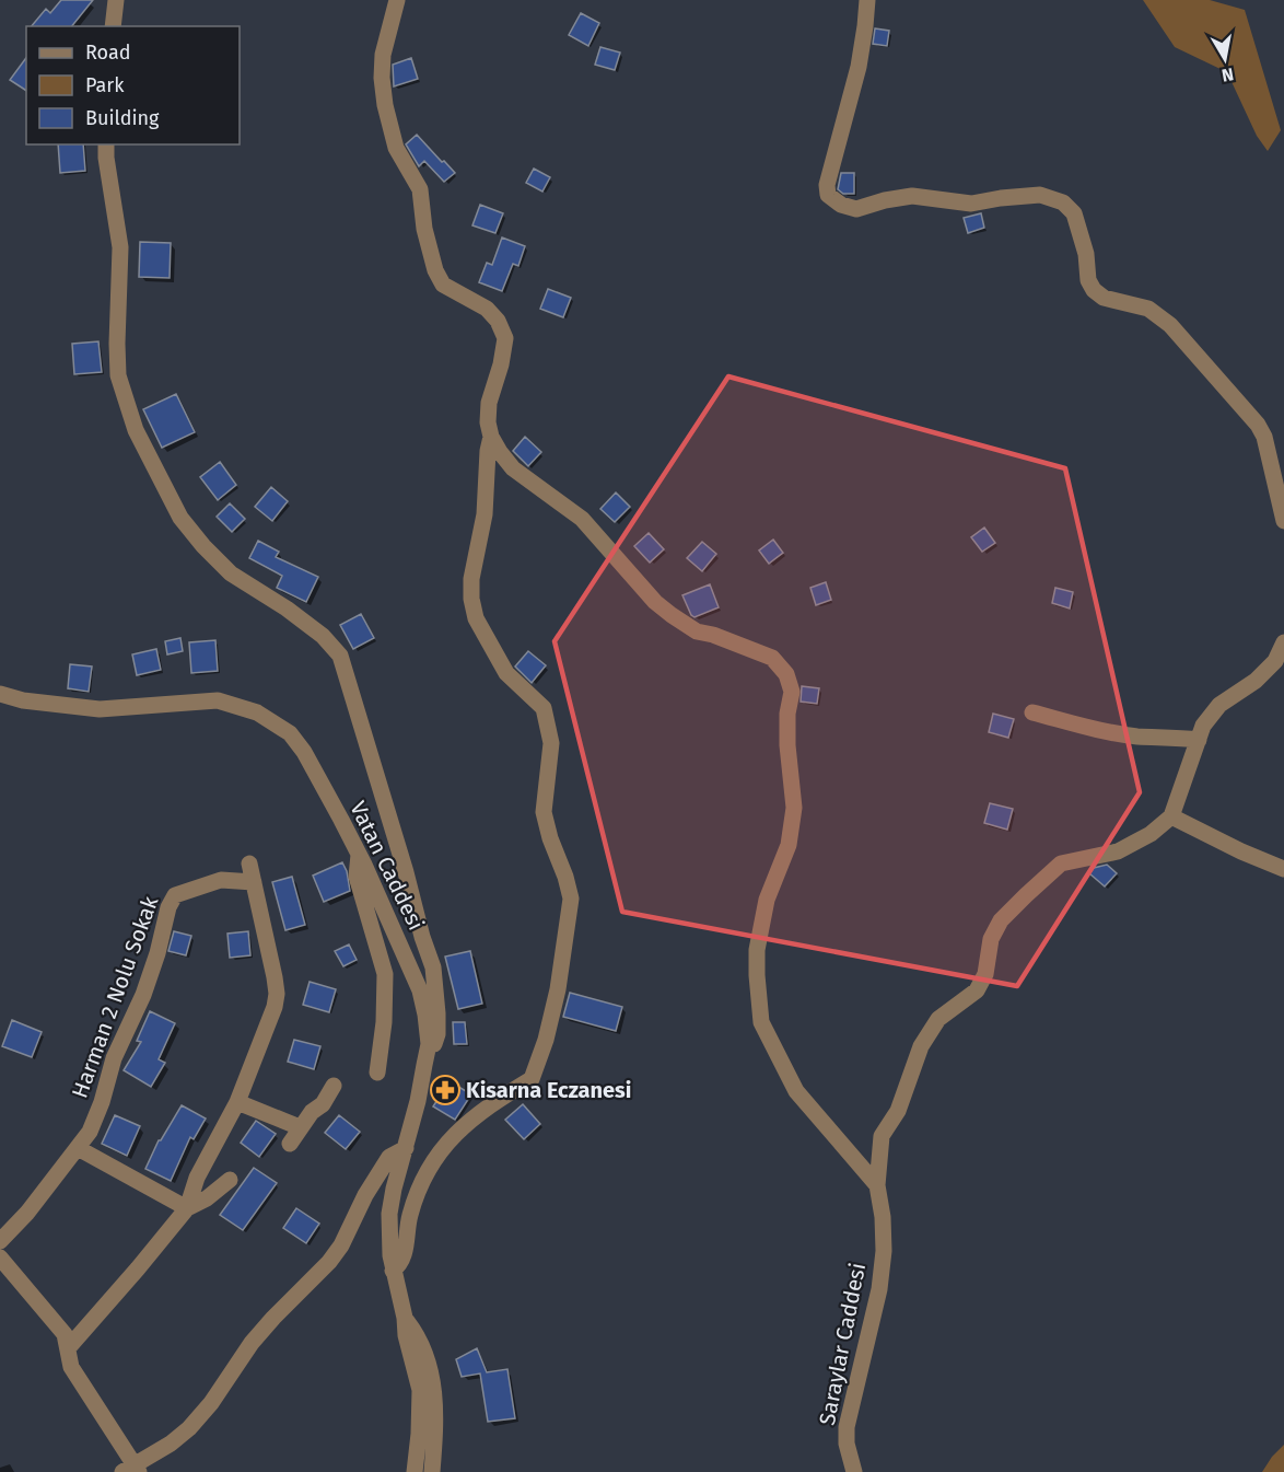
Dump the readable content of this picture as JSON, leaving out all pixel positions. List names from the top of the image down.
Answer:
{
  "streets": {
    "street": ["Vatan Caddesi", "Harman 2 Nolu Sokak", "Saraylar Caddesi"]
  },
  "places": {
    "pharmacy": ["Kisarna Eczanesi"]
  },
  "legend": ["Road", "Park", "Building"],
  "north": "bottom"
}
